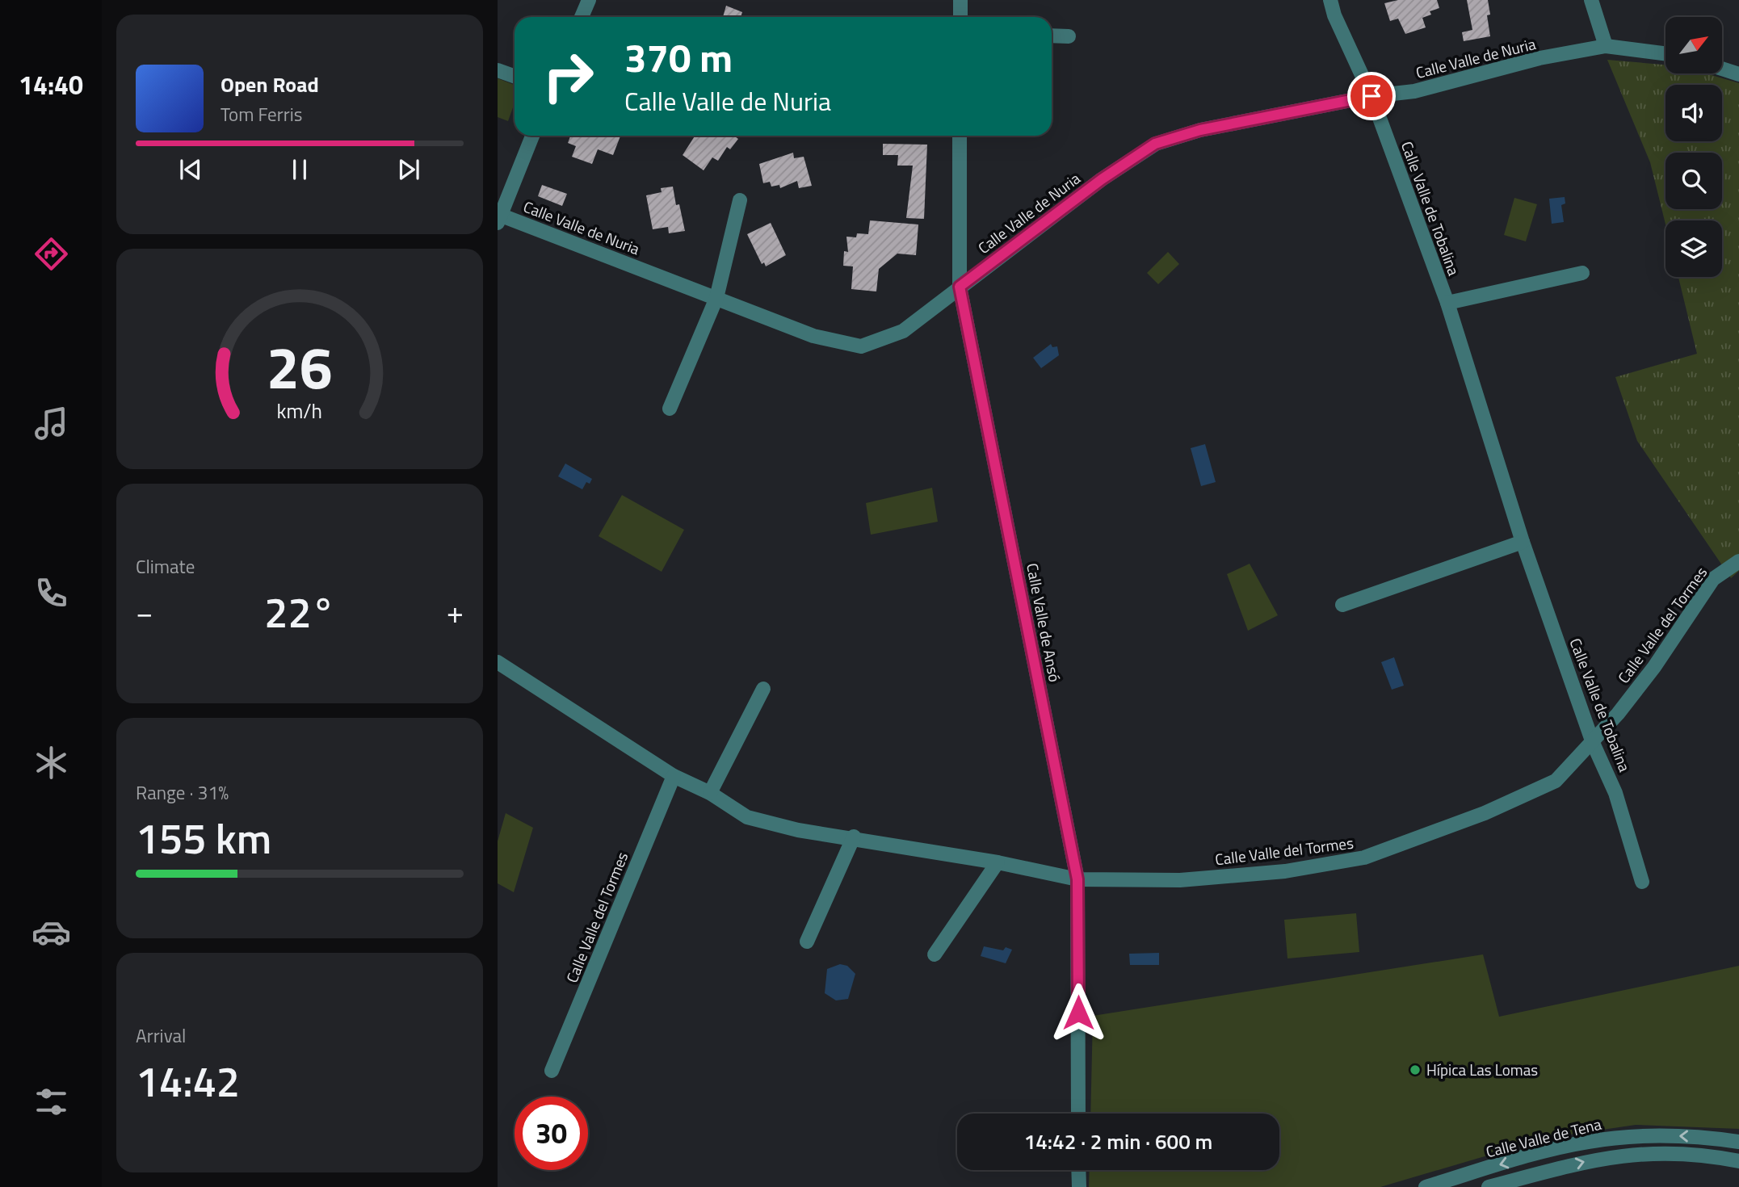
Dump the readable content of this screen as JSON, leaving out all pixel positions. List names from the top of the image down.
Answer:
{
  "streets": {
    "street": [
      "Calle Valle de Nuria",
      "Calle Valle de Tobalina",
      "Calle Valle de Ansó",
      "Calle Valle del Tormes",
      "Calle Valle de Tena"
    ]
  },
  "crossings": [
    ["Calle Valle de Nuria", "Calle Valle de Tobalina"],
    ["Calle Valle de Nuria", "Calle Valle de Ansó"],
    ["Calle Valle de Tobalina", "Calle Valle del Tormes"],
    ["Calle Valle de Ansó", "Calle Valle del Tormes"]
  ],
  "places": ["Hípica Las Lomas"],
  "north": "top right",
  "page": {
    "tabs": "14:40",
    "turn": ["370 m", "Calle Valle de Nuria"],
    "song": ["Open Road", "Tom Ferris"],
    "tile": [
      "Climate",
      ["Range · 31%", "155 km"],
      ["Arrival", "14:42"]
    ],
    "heat": ["−", "22°", "+"],
    "limit": "30",
    "trip": "14:42 · 2 min · 600 m",
    "gauge": ["26", "km/h"]
  }
}
